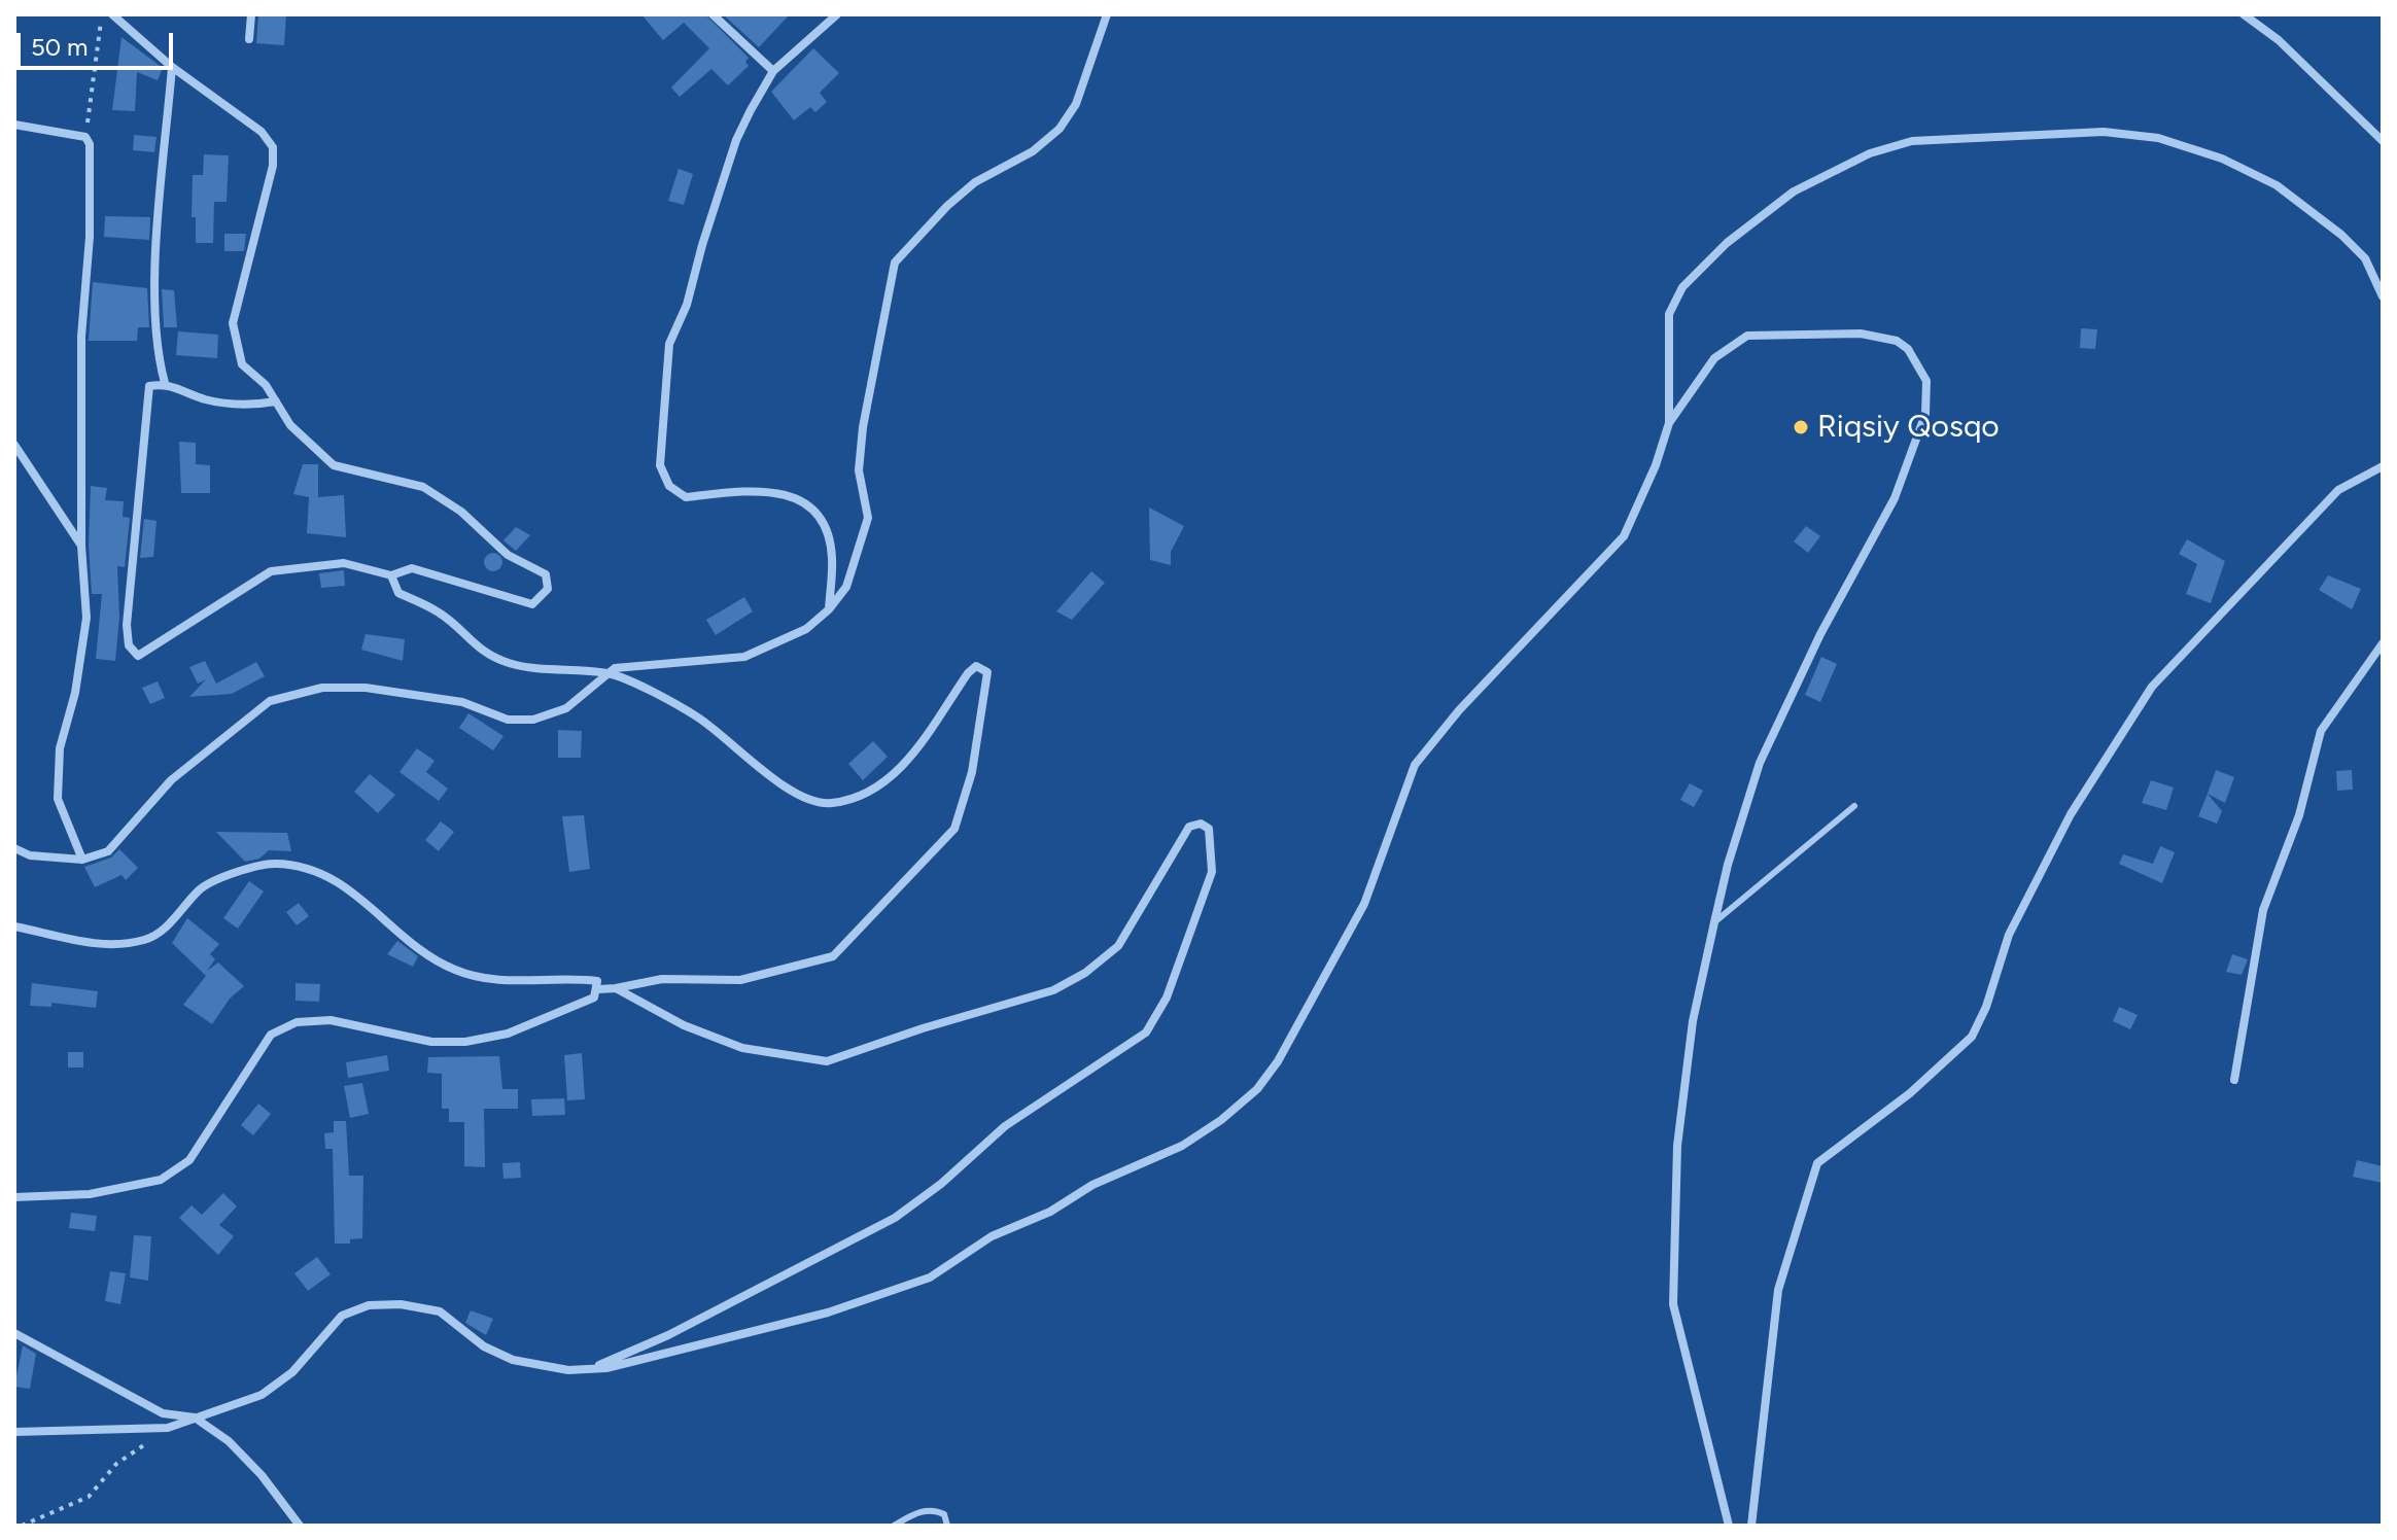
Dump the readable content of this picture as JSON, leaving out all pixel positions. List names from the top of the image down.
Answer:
{
  "places": ["Riqsiy Qosqo"],
  "scale_bar": "50 m"
}
